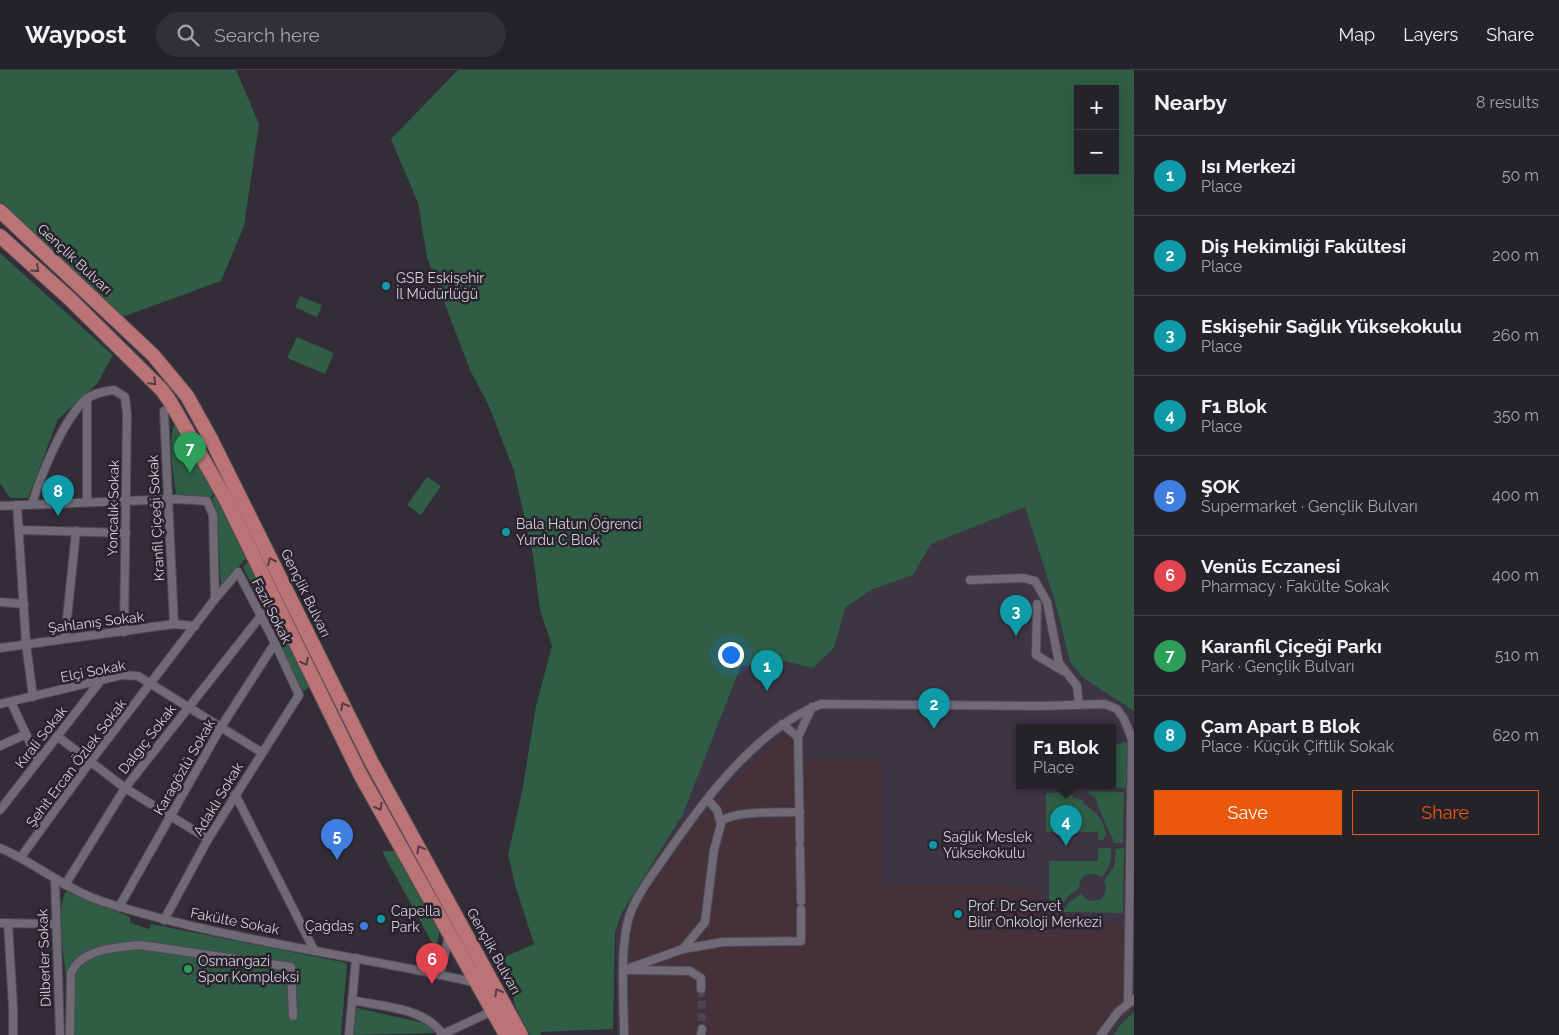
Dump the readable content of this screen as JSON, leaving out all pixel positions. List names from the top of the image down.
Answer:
{
  "streets": {
    "highway": ["Gençlik Bulvarı"],
    "street": [
      "Yoncalık Sokak",
      "Kranfil Çiçeği Sokak",
      "Fazıl Sokak",
      "Şahlanış Sokak",
      "Elçi Sokak",
      "Kırali Sokak",
      "Dalgıç Sokak",
      "Şehit Ercan Özlek Sokak",
      "Karagözlü Sokak",
      "Adaklı Sokak",
      "Fakülte Sokak",
      "Dilberler Sokak"
    ]
  },
  "crossings": [
    ["Yoncalık Sokak", "Şahlanış Sokak"],
    ["Kranfil Çiçeği Sokak", "Şahlanış Sokak"],
    ["Fazıl Sokak", "Dalgıç Sokak"],
    ["Fazıl Sokak", "Karagözlü Sokak"],
    ["Fazıl Sokak", "Adaklı Sokak"],
    ["Elçi Sokak", "Kırali Sokak"],
    ["Elçi Sokak", "Dalgıç Sokak"],
    ["Elçi Sokak", "Şehit Ercan Özlek Sokak"],
    ["Elçi Sokak", "Karagözlü Sokak"],
    ["Elçi Sokak", "Adaklı Sokak"],
    ["Dalgıç Sokak", "Fakülte Sokak"],
    ["Şehit Ercan Özlek Sokak", "Fakülte Sokak"],
    ["Karagözlü Sokak", "Fakülte Sokak"],
    ["Adaklı Sokak", "Fakülte Sokak"],
    ["Fakülte Sokak", "Dilberler Sokak"]
  ],
  "places": [
    "GSB Eskişehir İl Müdürlüğü",
    "Bala Hatun Öğrenci Yurdu C Blok",
    "Sağlık Meslek Yüksekokulu",
    "Prof. Dr. Servet Bilir Onkoloji Merkezi",
    "Capella Park",
    "Çağdaş",
    "Osmangazi Spor Kompleksi"
  ],
  "page": {
    "header": "Waypost",
    "search": "Search here",
    "nav": ["Map", "Layers", "Share"],
    "heading": ["Nearby", "8 results"],
    "map_buttons": ["+", "−"],
    "list": [
      {
        "mark": "1",
        "name": "Isı Merkezi",
        "note": "Place",
        "value": "50 m"
      },
      {
        "mark": "2",
        "name": "Diş Hekimliği Fakültesi",
        "note": "Place",
        "value": "200 m"
      },
      {
        "mark": "3",
        "name": "Eskişehir Sağlık Yüksekokulu",
        "note": "Place",
        "value": "260 m"
      },
      {
        "mark": "4",
        "name": "F1 Blok",
        "note": "Place",
        "value": "350 m"
      },
      {
        "mark": "5",
        "name": "ŞOK",
        "note": "Supermarket · Gençlik Bulvarı",
        "value": "400 m"
      },
      {
        "mark": "6",
        "name": "Venüs Eczanesi",
        "note": "Pharmacy · Fakülte Sokak",
        "value": "400 m"
      },
      {
        "mark": "7",
        "name": "Karanfil Çiçeği Parkı",
        "note": "Park · Gençlik Bulvarı",
        "value": "510 m"
      },
      {
        "mark": "8",
        "name": "Çam Apart B Blok",
        "note": "Place · Küçük Çiftlik Sokak",
        "value": "620 m"
      }
    ],
    "pins": [
      "7",
      "8",
      "3",
      "1",
      "2",
      "4",
      "5",
      "6"
    ],
    "popup": ["F1 Blok", "Place"],
    "buttons": ["Save", "Share"]
  }
}
